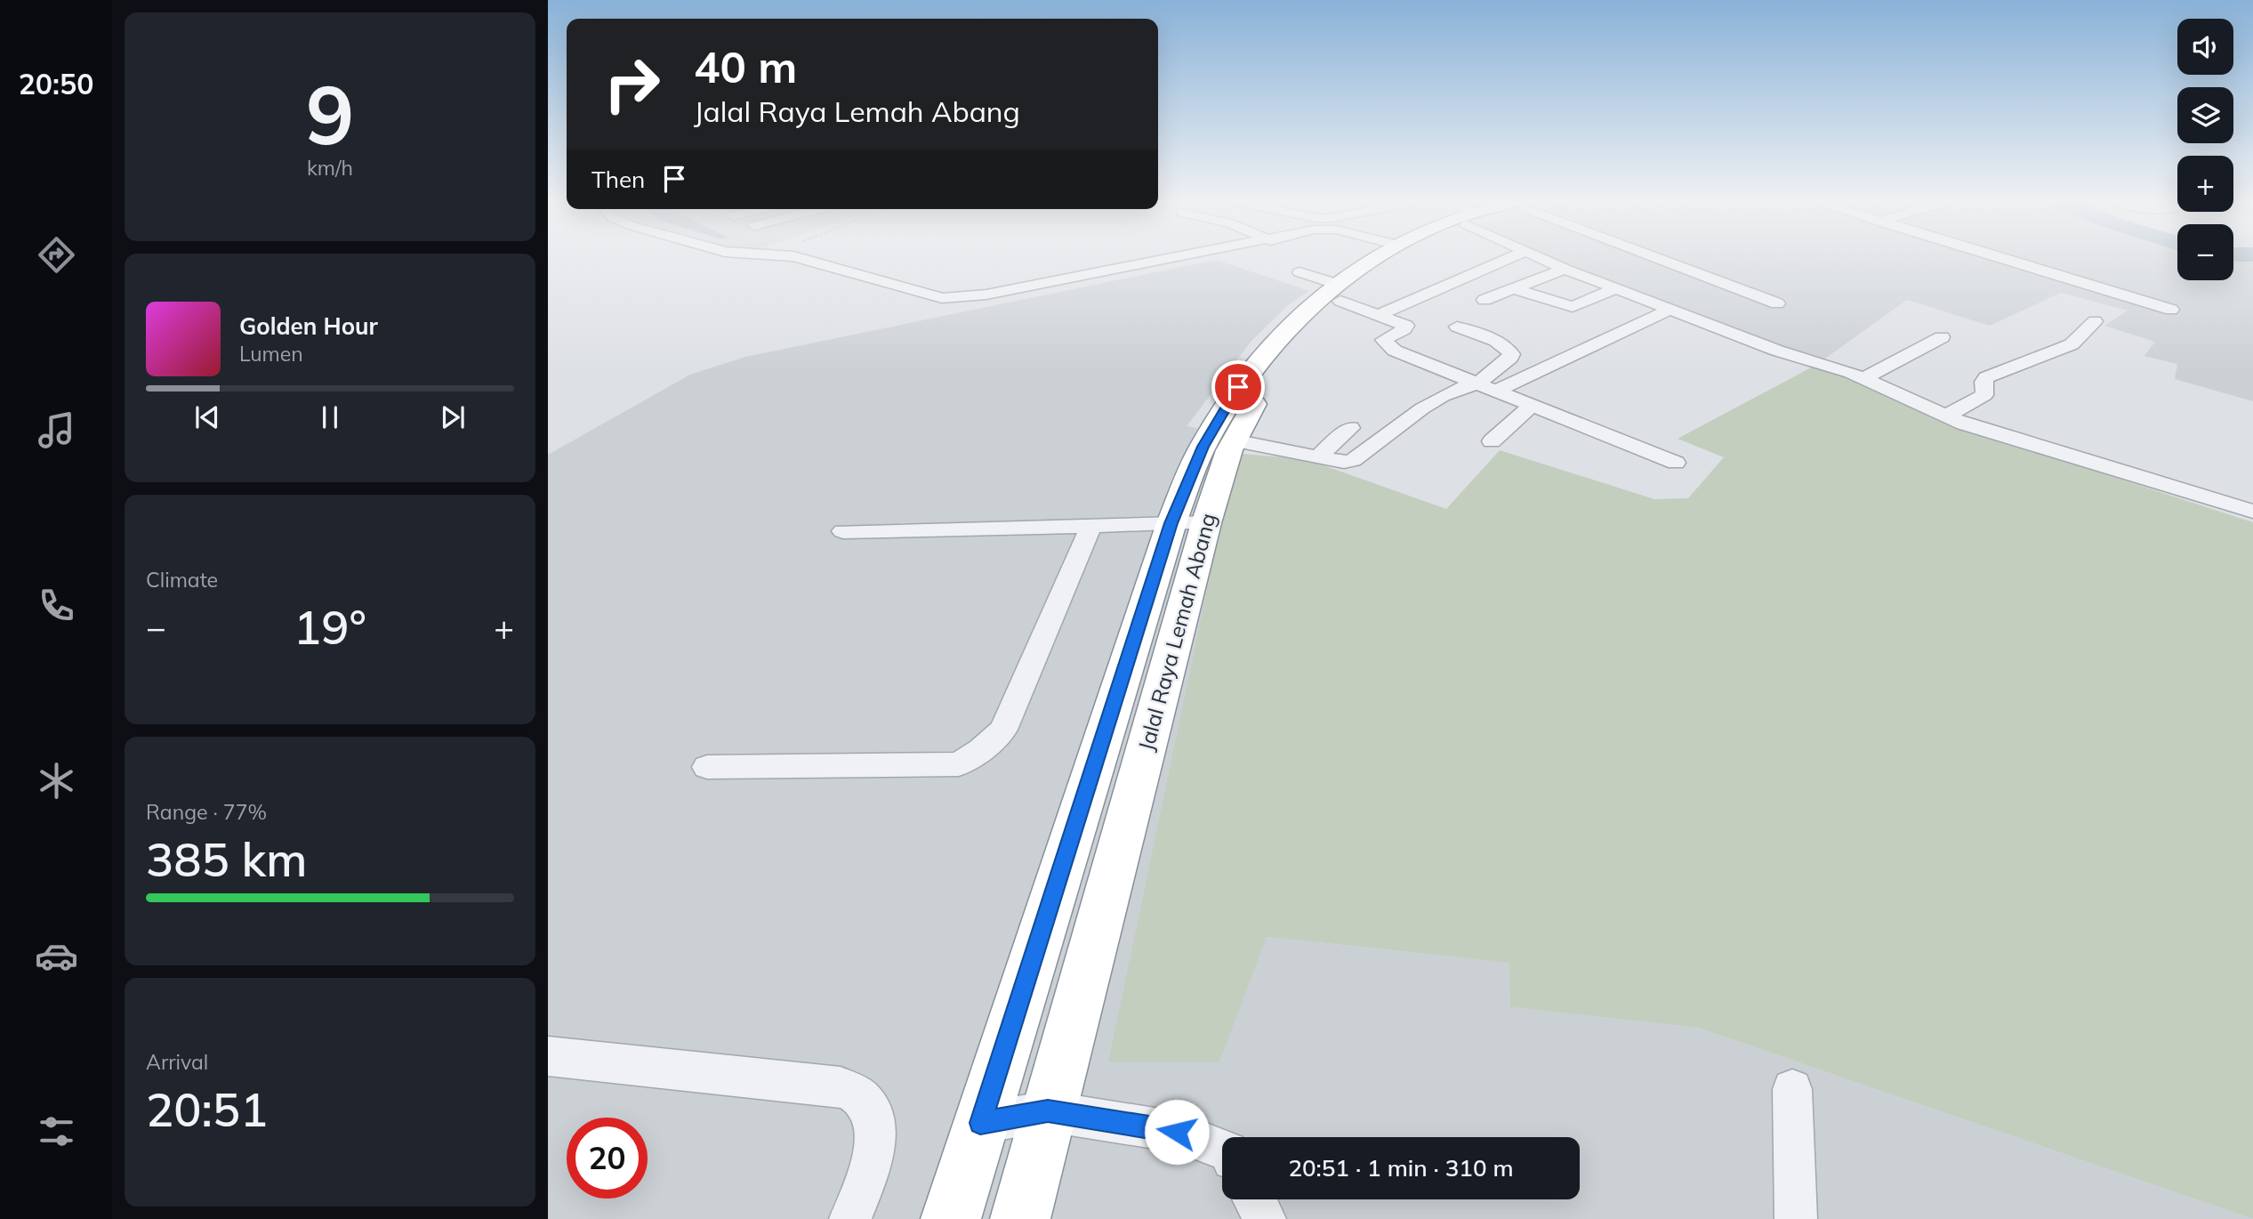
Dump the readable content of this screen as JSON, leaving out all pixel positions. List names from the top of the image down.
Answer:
{
  "streets": {
    "highway": ["Jalal Raya Lemah Abang"]
  },
  "page": {
    "tabs": "20:50",
    "tile": [
      ["9", "km/h"],
      "Climate",
      ["Range · 77%", "385 km"],
      ["Arrival", "20:51"]
    ],
    "map_buttons": ["+", "−"],
    "turn": ["40 m", "Jalal Raya Lemah Abang"],
    "then": "Then",
    "song": ["Golden Hour", "Lumen"],
    "heat": ["−", "19°", "+"],
    "limit": "20",
    "trip": "20:51 · 1 min · 310 m"
  }
}
